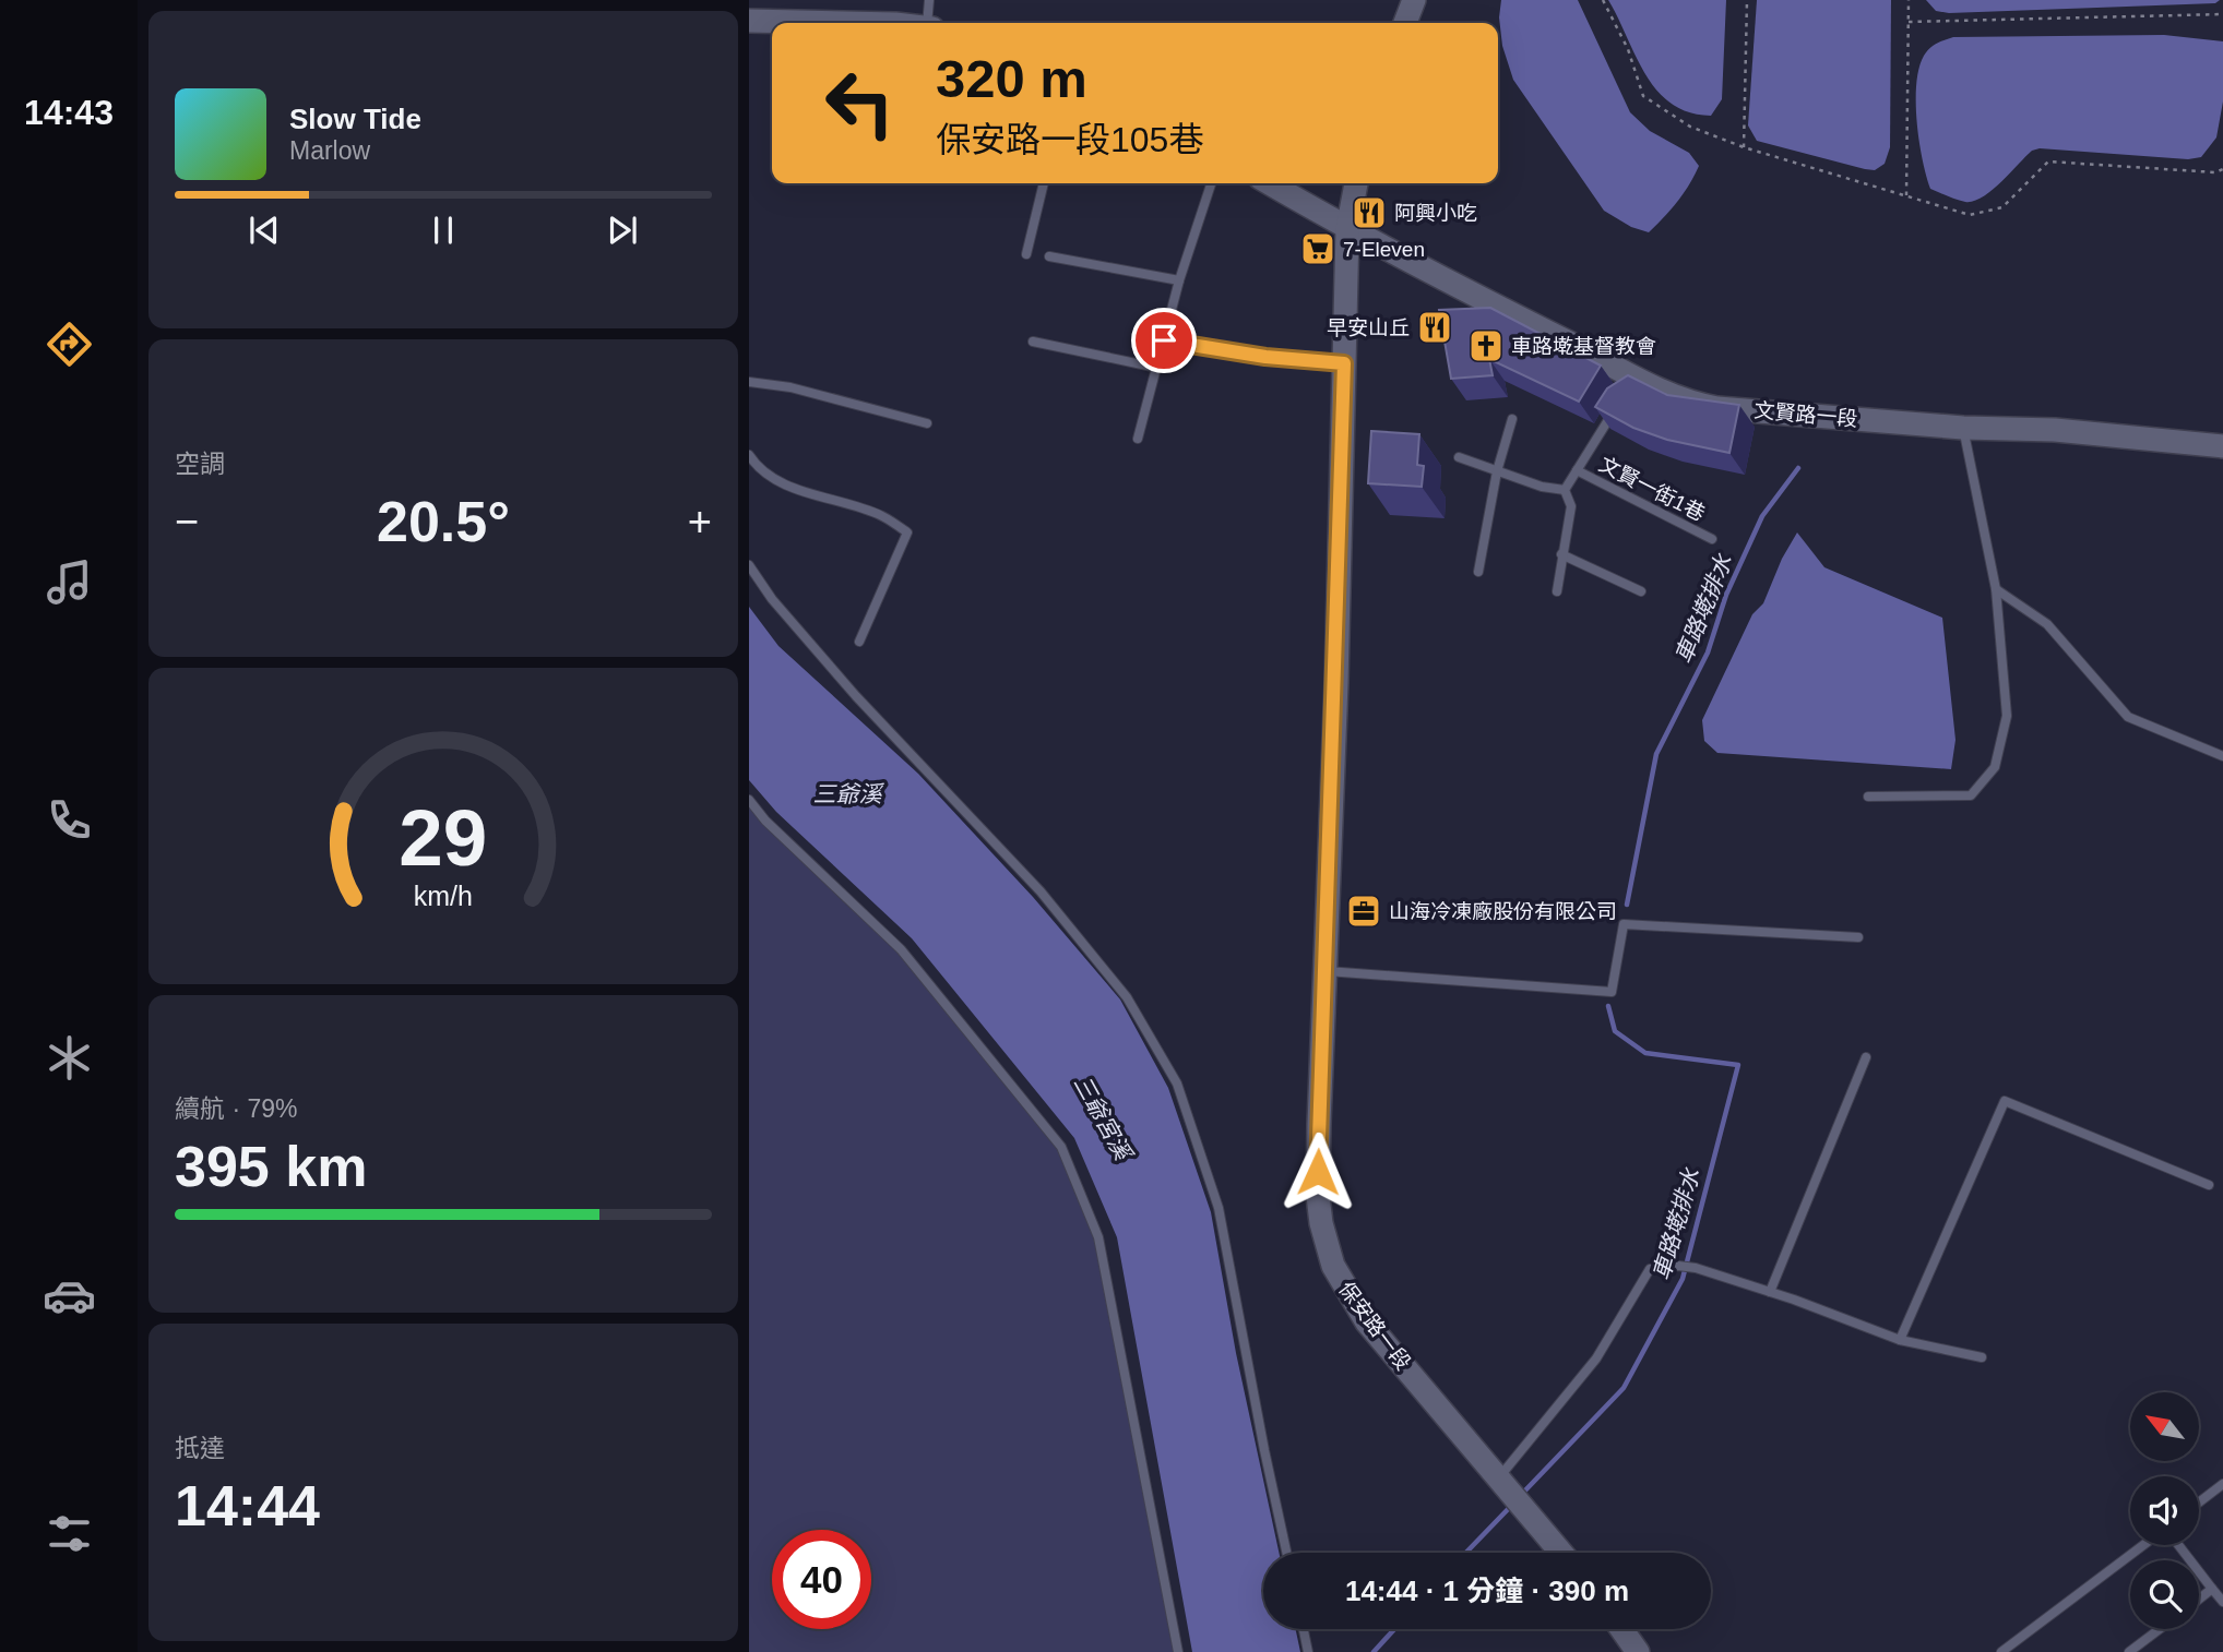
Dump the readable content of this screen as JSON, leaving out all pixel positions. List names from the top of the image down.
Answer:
{
  "streets": {
    "street": ["文賢路一段", "保安路一段"],
    "lane": ["文賢一街1巷"]
  },
  "crossings": [
    ["文賢路一段", "保安路一段"]
  ],
  "water": ["車路墘排水", "三爺溪", "三爺宮溪"],
  "places": {
    "restaurant": ["阿興小吃", "早安山丘"],
    "supermarket": ["7-Eleven"],
    "church": ["車路墘基督教會"],
    "office": ["山海冷凍廠股份有限公司"]
  },
  "north": "top left",
  "page": {
    "tabs": "14:43",
    "turn": ["320 m", "保安路一段105巷"],
    "song": ["Slow Tide", "Marlow"],
    "tile": [
      "空調",
      ["續航 · 79%", "395 km"],
      ["抵達", "14:44"]
    ],
    "heat": ["−", "20.5°", "+"],
    "limit": "40",
    "trip": "14:44 · 1 分鐘 · 390 m",
    "gauge": ["29", "km/h"]
  }
}
